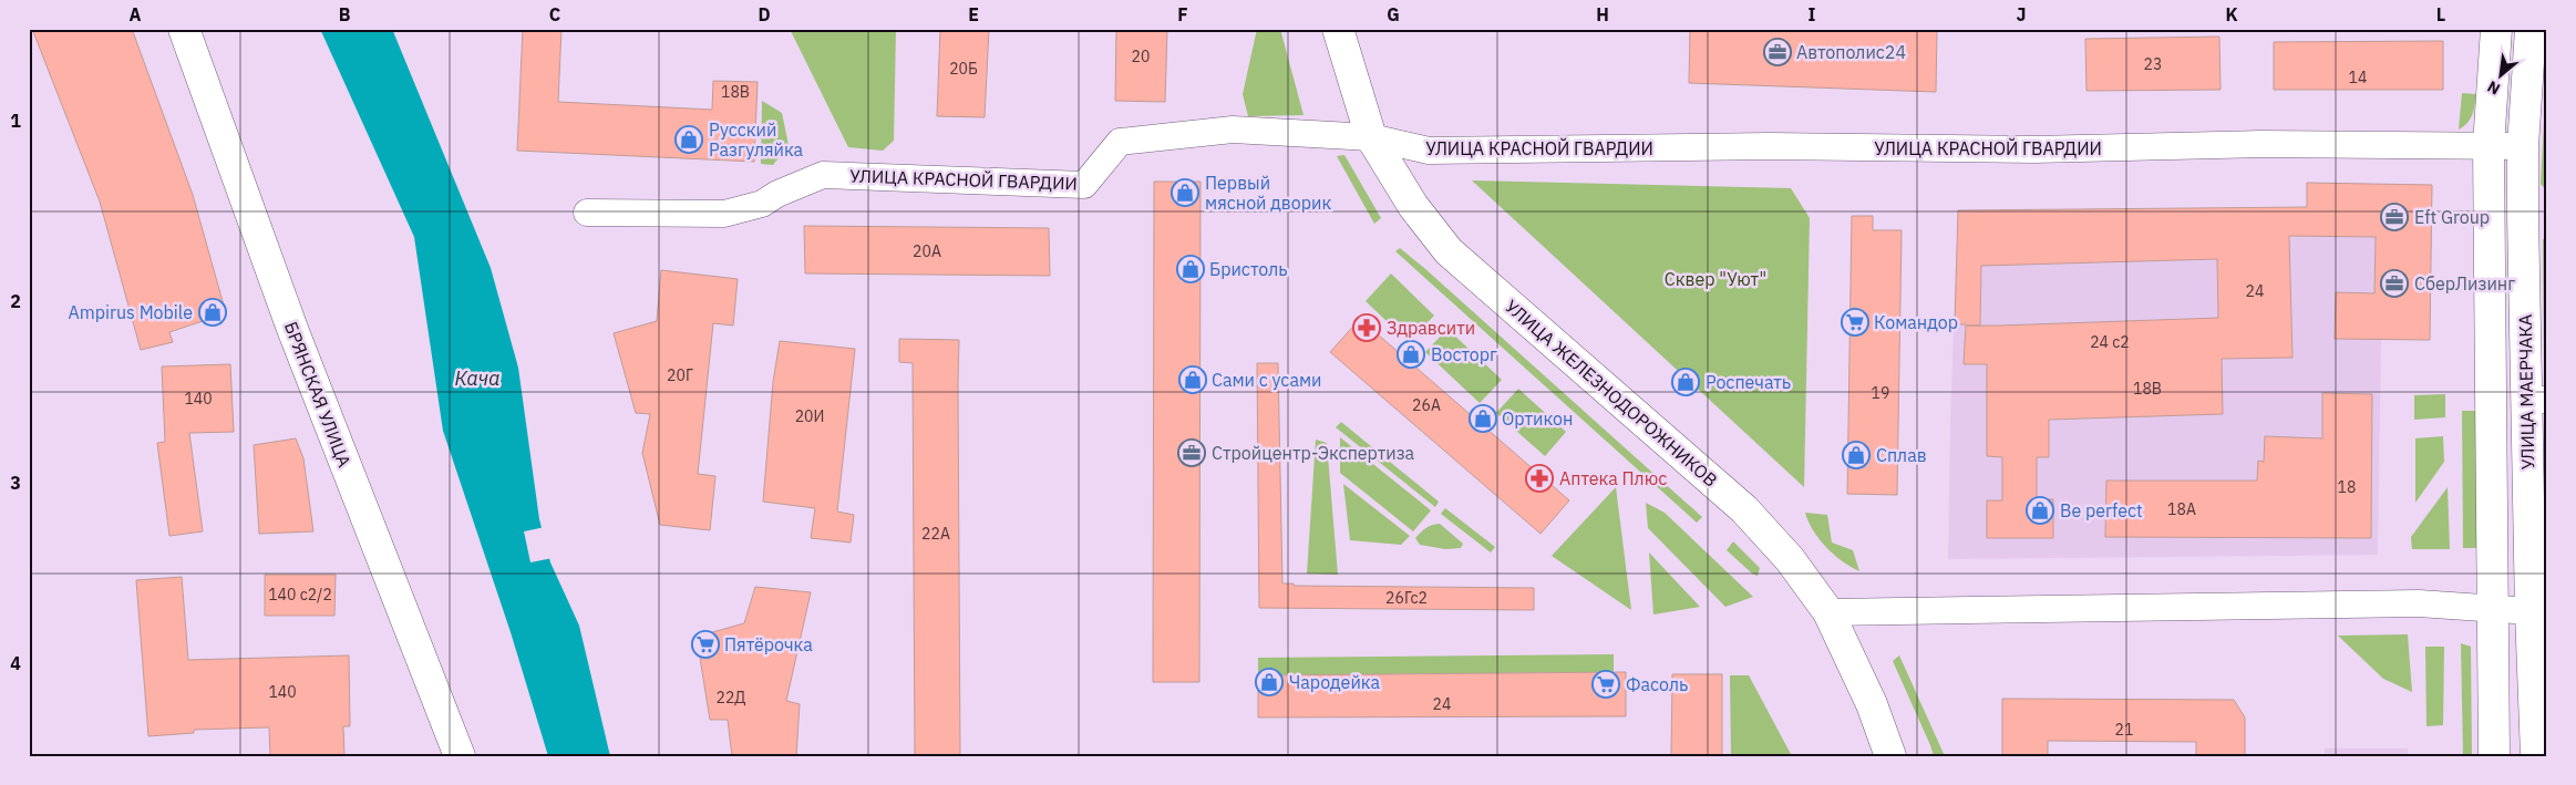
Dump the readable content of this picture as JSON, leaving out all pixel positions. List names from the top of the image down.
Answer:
{
  "streets": {
    "main road": ["УЛИЦА МАЕРЧАКА", "УЛИЦА ЖЕЛЕЗНОДОРОЖНИКОВ", "БРЯНСКАЯ УЛИЦА"],
    "street": ["УЛИЦА КРАСНОЙ ГВАРДИИ"]
  },
  "crossings": [
    ["УЛИЦА КРАСНОЙ ГВАРДИИ", "УЛИЦА МАЕРЧАКА"],
    ["УЛИЦА КРАСНОЙ ГВАРДИИ", "УЛИЦА ЖЕЛЕЗНОДОРОЖНИКОВ"]
  ],
  "water": ["Кача"],
  "parks": ["Сквер \"Уют\""],
  "places": {
    "office": [
      "Автополис24",
      "Eft Group",
      "СберЛизинг",
      "Стройцентр-Экспертиза"
    ],
    "shop": [
      "Русский Разгуляйка",
      "Первый мясной дворик",
      "Бристоль",
      "Ampirus Mobile",
      "Восторг",
      "Сами с усами",
      "Роспечать",
      "Ортикон",
      "Сплав",
      "Be perfect",
      "Чародейка"
    ],
    "supermarket": ["Командор", "Пятёрочка", "Фасоль"],
    "pharmacy": ["Здравсити", "Аптека Плюс"]
  },
  "house_numbers": [
    "20",
    "23",
    "20Б",
    "14",
    "18В",
    "20А",
    "24",
    "24 с2",
    "20Г",
    "18В",
    "19",
    "140",
    "26А",
    "20И",
    "18",
    "18А",
    "22А",
    "140 с2/2",
    "26Гс2",
    "140",
    "22Д",
    "24",
    "21"
  ],
  "north": "bottom left",
  "grid": {
    "columns": [
      "A",
      "B",
      "C",
      "D",
      "E",
      "F",
      "G",
      "H",
      "I",
      "J",
      "K",
      "L"
    ],
    "rows": [
      "1",
      "2",
      "3",
      "4"
    ]
  }
}
